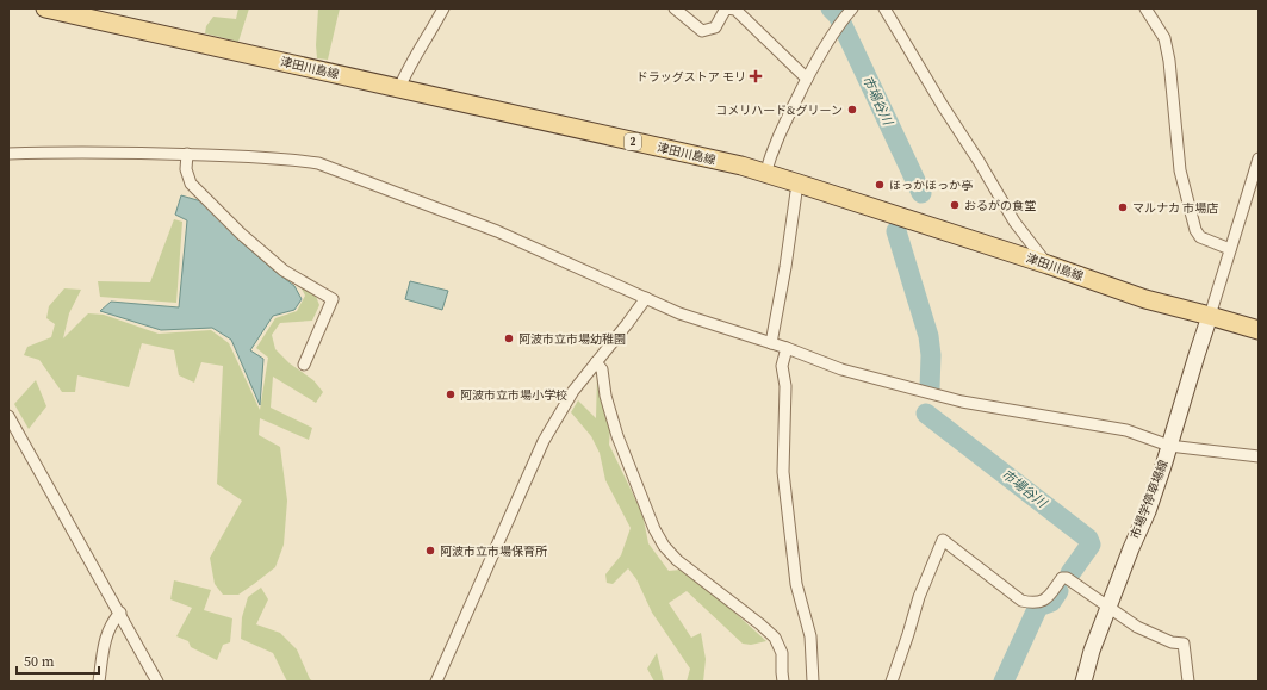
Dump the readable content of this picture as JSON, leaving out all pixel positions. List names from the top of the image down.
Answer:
{
  "streets": {
    "main road": ["津田川島線", "2", "市場学停車場線"]
  },
  "crossings": [
    ["津田川島線", "市場学停車場線"]
  ],
  "water": ["市場谷川"],
  "places": {
    "health": ["ドラッグストア モリ"],
    "other": [
      "コメリハード&グリーン",
      "ほっかほっか亭",
      "おるがの食堂",
      "マルナカ 市場店",
      "阿波市立市場幼稚園",
      "阿波市立市場小学校",
      "阿波市立市場保育所"
    ]
  },
  "scale_bar": "50 m"
}
